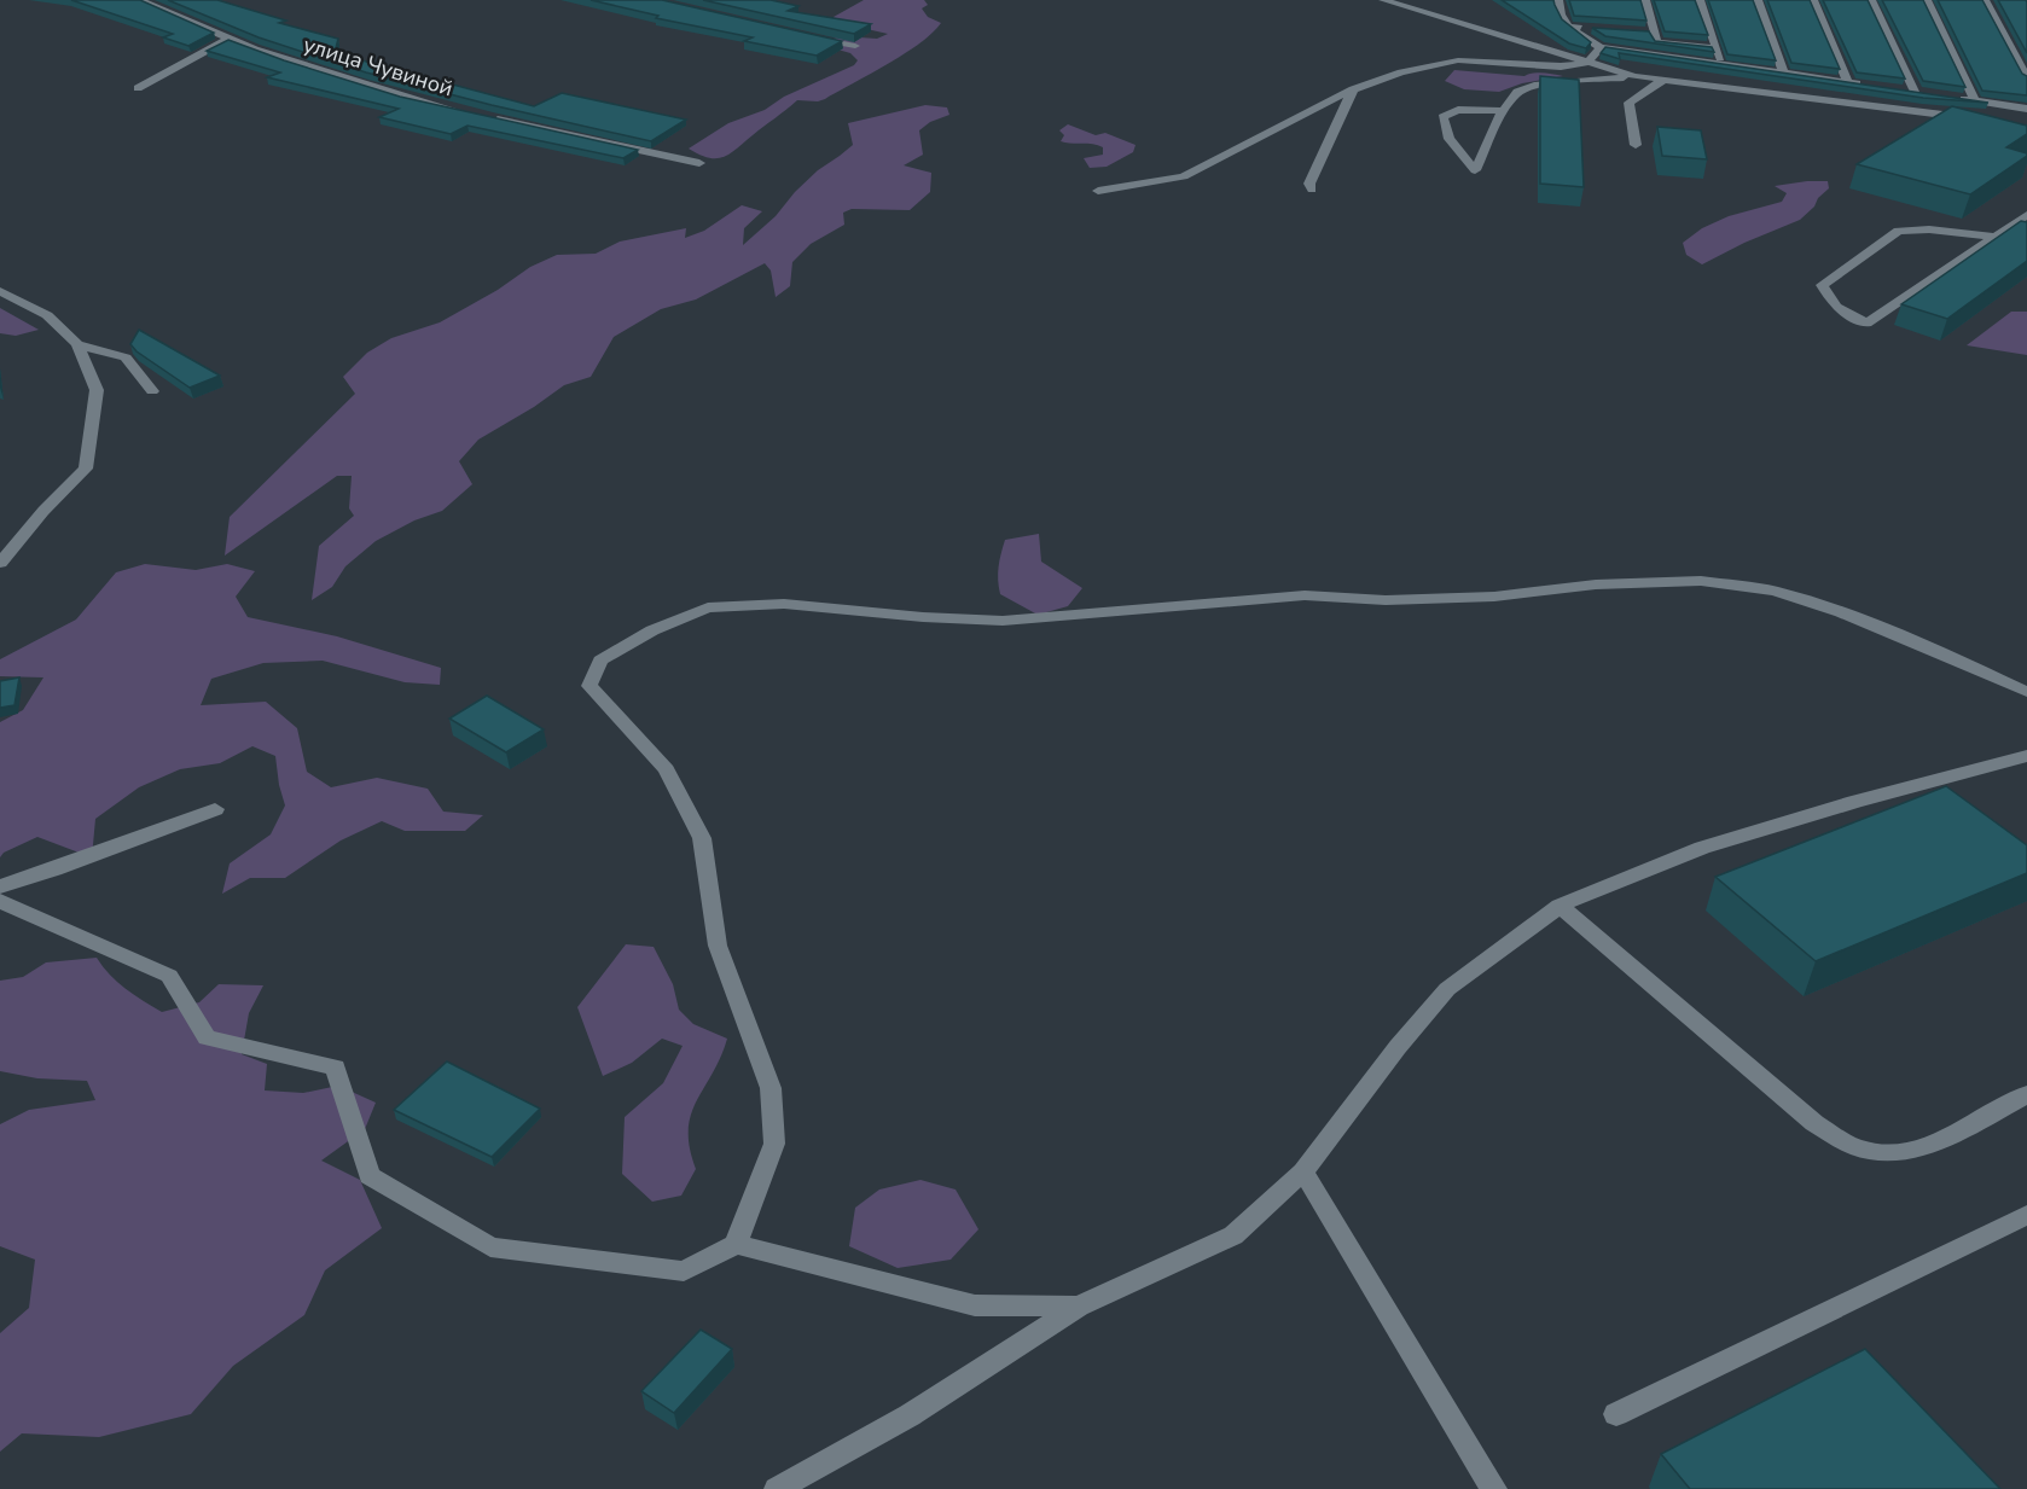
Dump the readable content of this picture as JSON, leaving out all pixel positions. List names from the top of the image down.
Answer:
{
  "streets": {
    "street": ["улица Чувиной"]
  }
}
